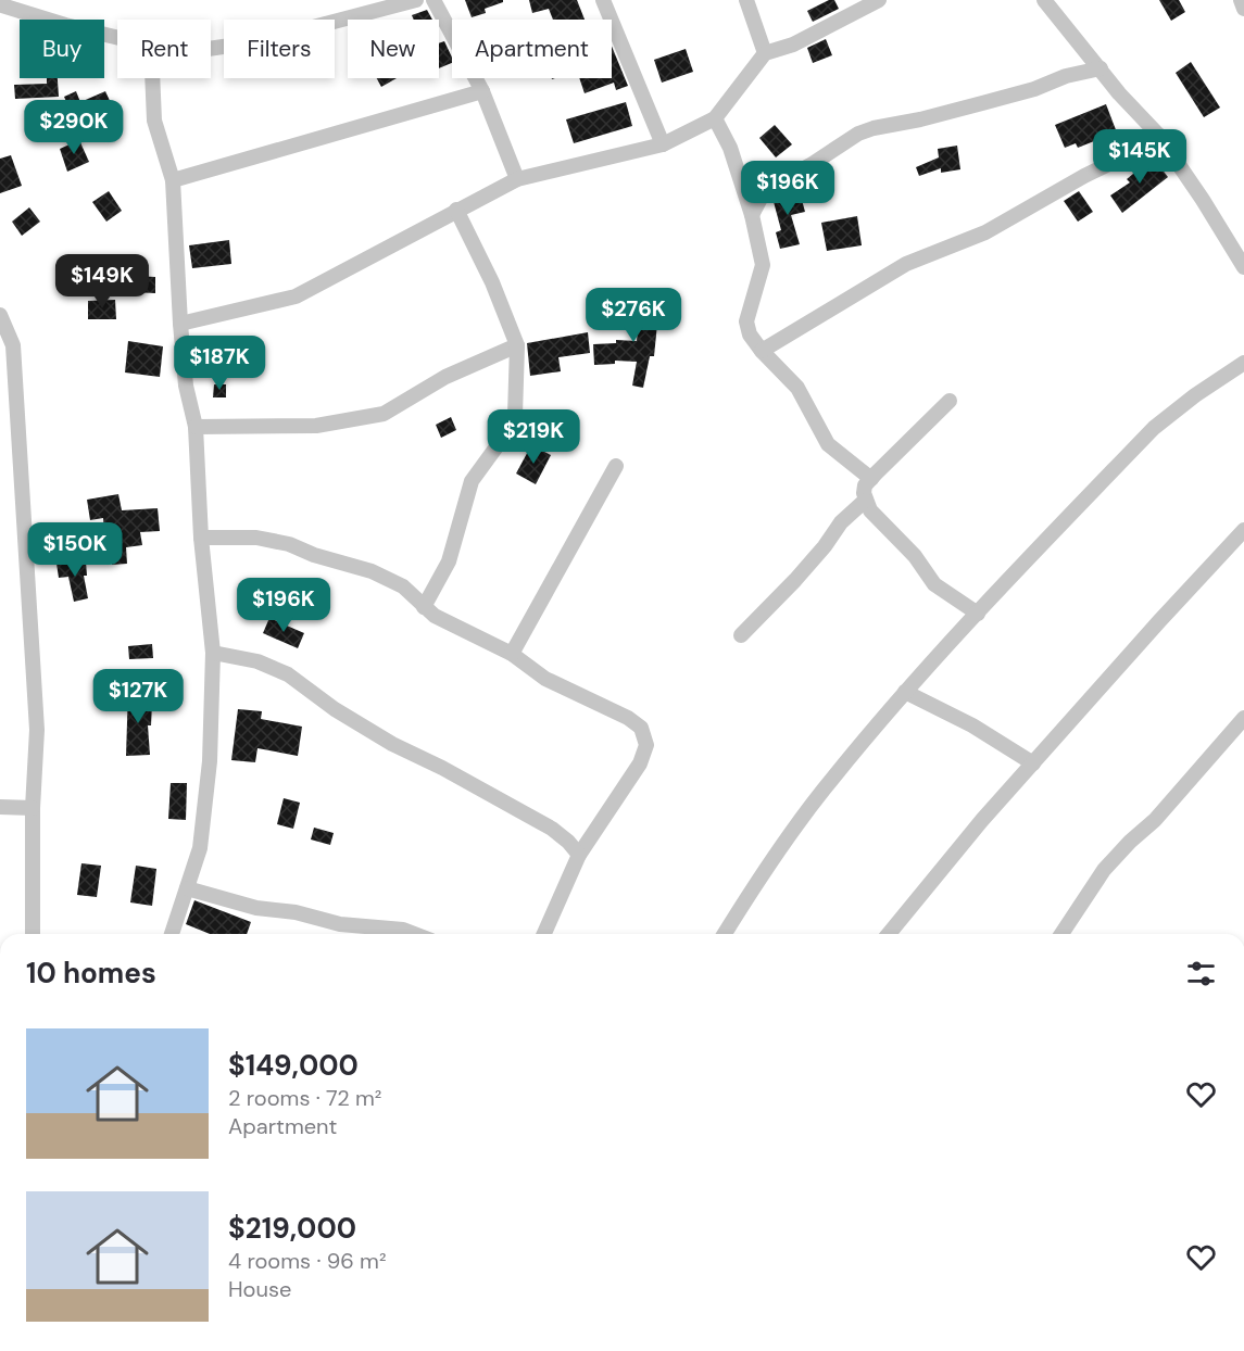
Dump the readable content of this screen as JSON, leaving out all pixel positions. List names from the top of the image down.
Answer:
{
  "page": {
    "chip": [
      "Buy",
      "Rent",
      "Filters",
      "New",
      "Apartment"
    ],
    "price": [
      "$290K",
      "$145K",
      "$196K",
      "$149K",
      "$276K",
      "$187K",
      "$219K",
      "$150K",
      "$196K",
      "$127K"
    ],
    "heading": "10 homes",
    "list": [
      {
        "name": "$149,000",
        "note": "2 rooms · 72 m² · Apartment"
      },
      {
        "name": "$219,000",
        "note": "4 rooms · 96 m² · House"
      }
    ]
  }
}
